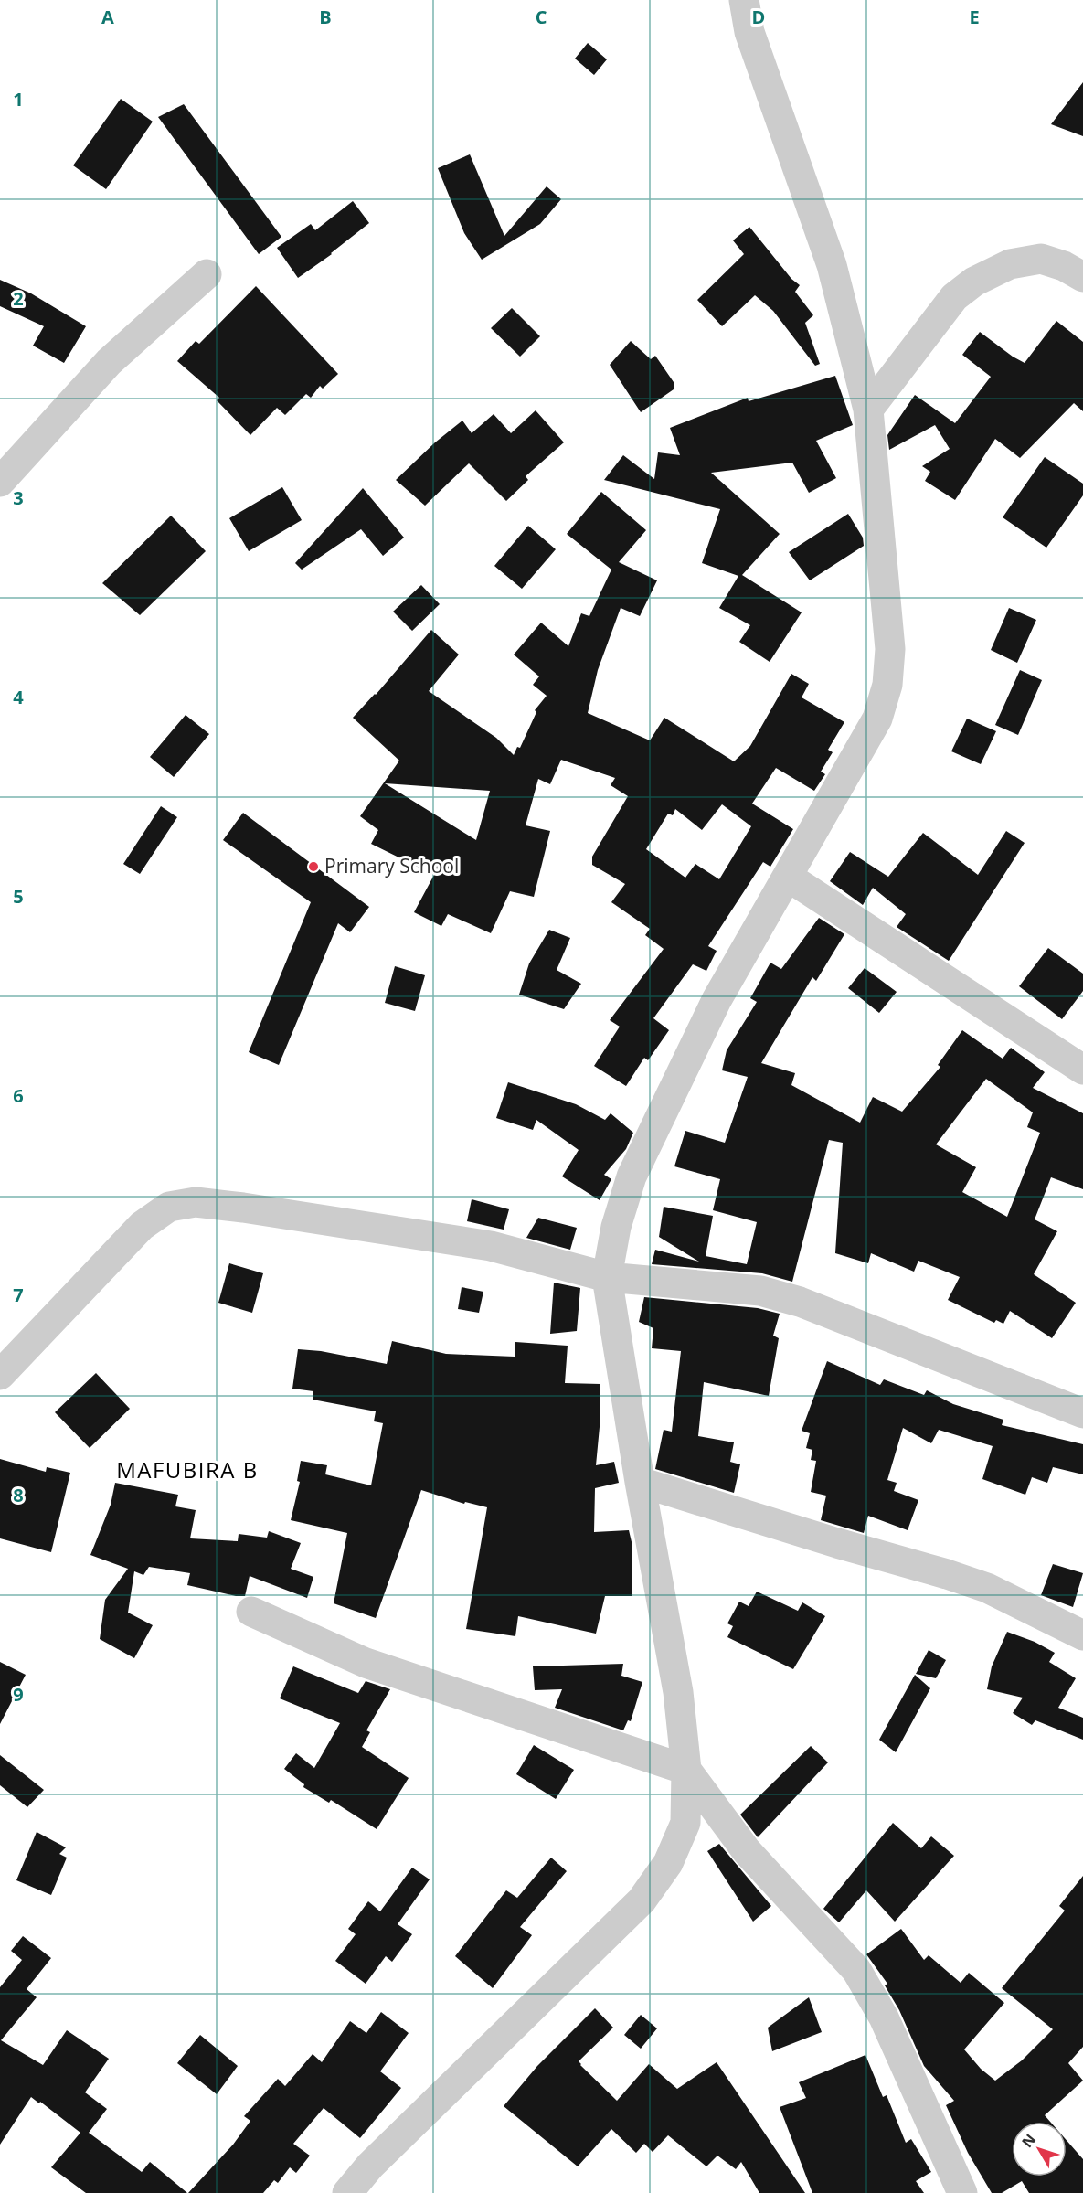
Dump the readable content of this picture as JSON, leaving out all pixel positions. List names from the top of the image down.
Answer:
{
  "districts": ["MAFUBIRA B"],
  "places": ["Primary School"],
  "north": "top left",
  "grid": {
    "columns": [
      "A",
      "B",
      "C",
      "D",
      "E"
    ],
    "rows": [
      "1",
      "2",
      "3",
      "4",
      "5",
      "6",
      "7",
      "8",
      "9"
    ]
  }
}
